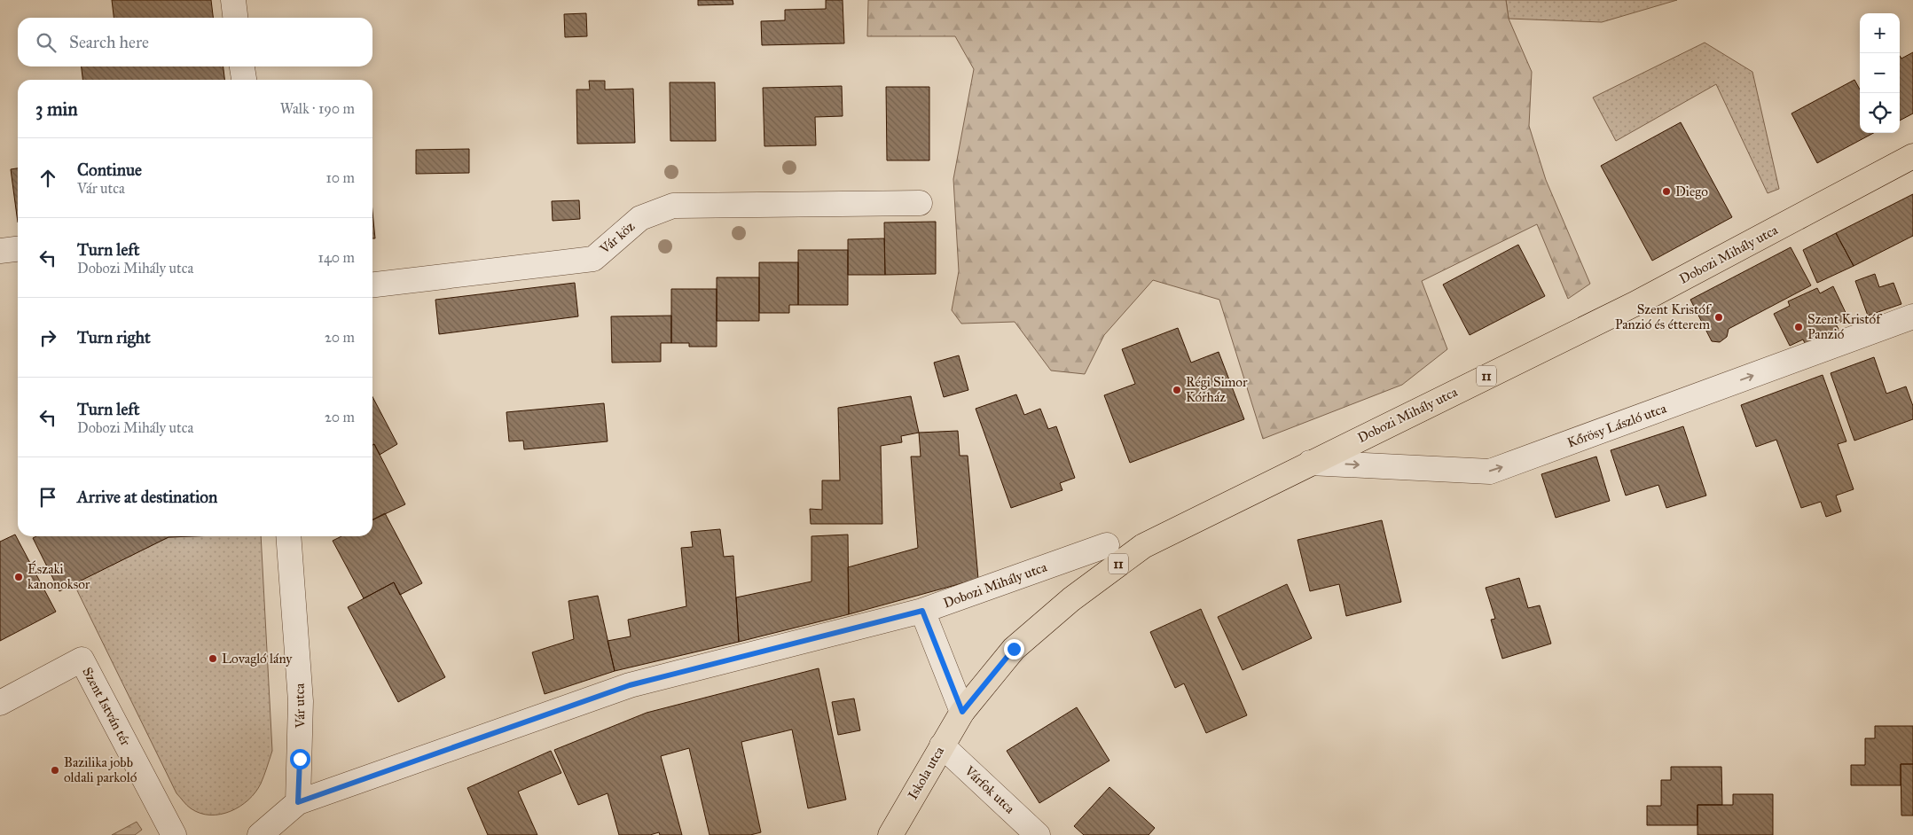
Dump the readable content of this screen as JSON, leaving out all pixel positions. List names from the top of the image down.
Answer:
{
  "streets": {
    "main road": ["Dobozi Mihály utca", "11", "Iskola utca"],
    "street": [
      "Vár köz",
      "Kőrösy László utca",
      "Vár utca",
      "Szent István tér",
      "Várfok utca"
    ]
  },
  "crossings": [
    ["Dobozi Mihály utca", "Kőrösy László utca"],
    ["Dobozi Mihály utca", "Vár utca"],
    ["Dobozi Mihály utca", "Iskola utca"],
    ["Iskola utca", "Várfok utca"]
  ],
  "one_way": ["Kőrösy László utca"],
  "places": [
    "Diego",
    "Szent Kristóf Panzió és étterem",
    "Szent Kristóf Panzió",
    "Régi Simor Kórház",
    "Északi kanonoksor",
    "Lovagló lány",
    "Bazilika jobb oldali parkoló"
  ],
  "page": {
    "map_buttons": ["+", "−"],
    "search": "Search here",
    "heading": ["3 min", "Walk · 190 m"],
    "list": [
      ["Continue", "Vár utca", "10 m"],
      ["Turn left", "Dobozi Mihály utca", "140 m"],
      ["Turn right", "20 m"],
      ["Turn left", "Dobozi Mihály utca", "20 m"],
      "Arrive at destination"
    ]
  }
}
